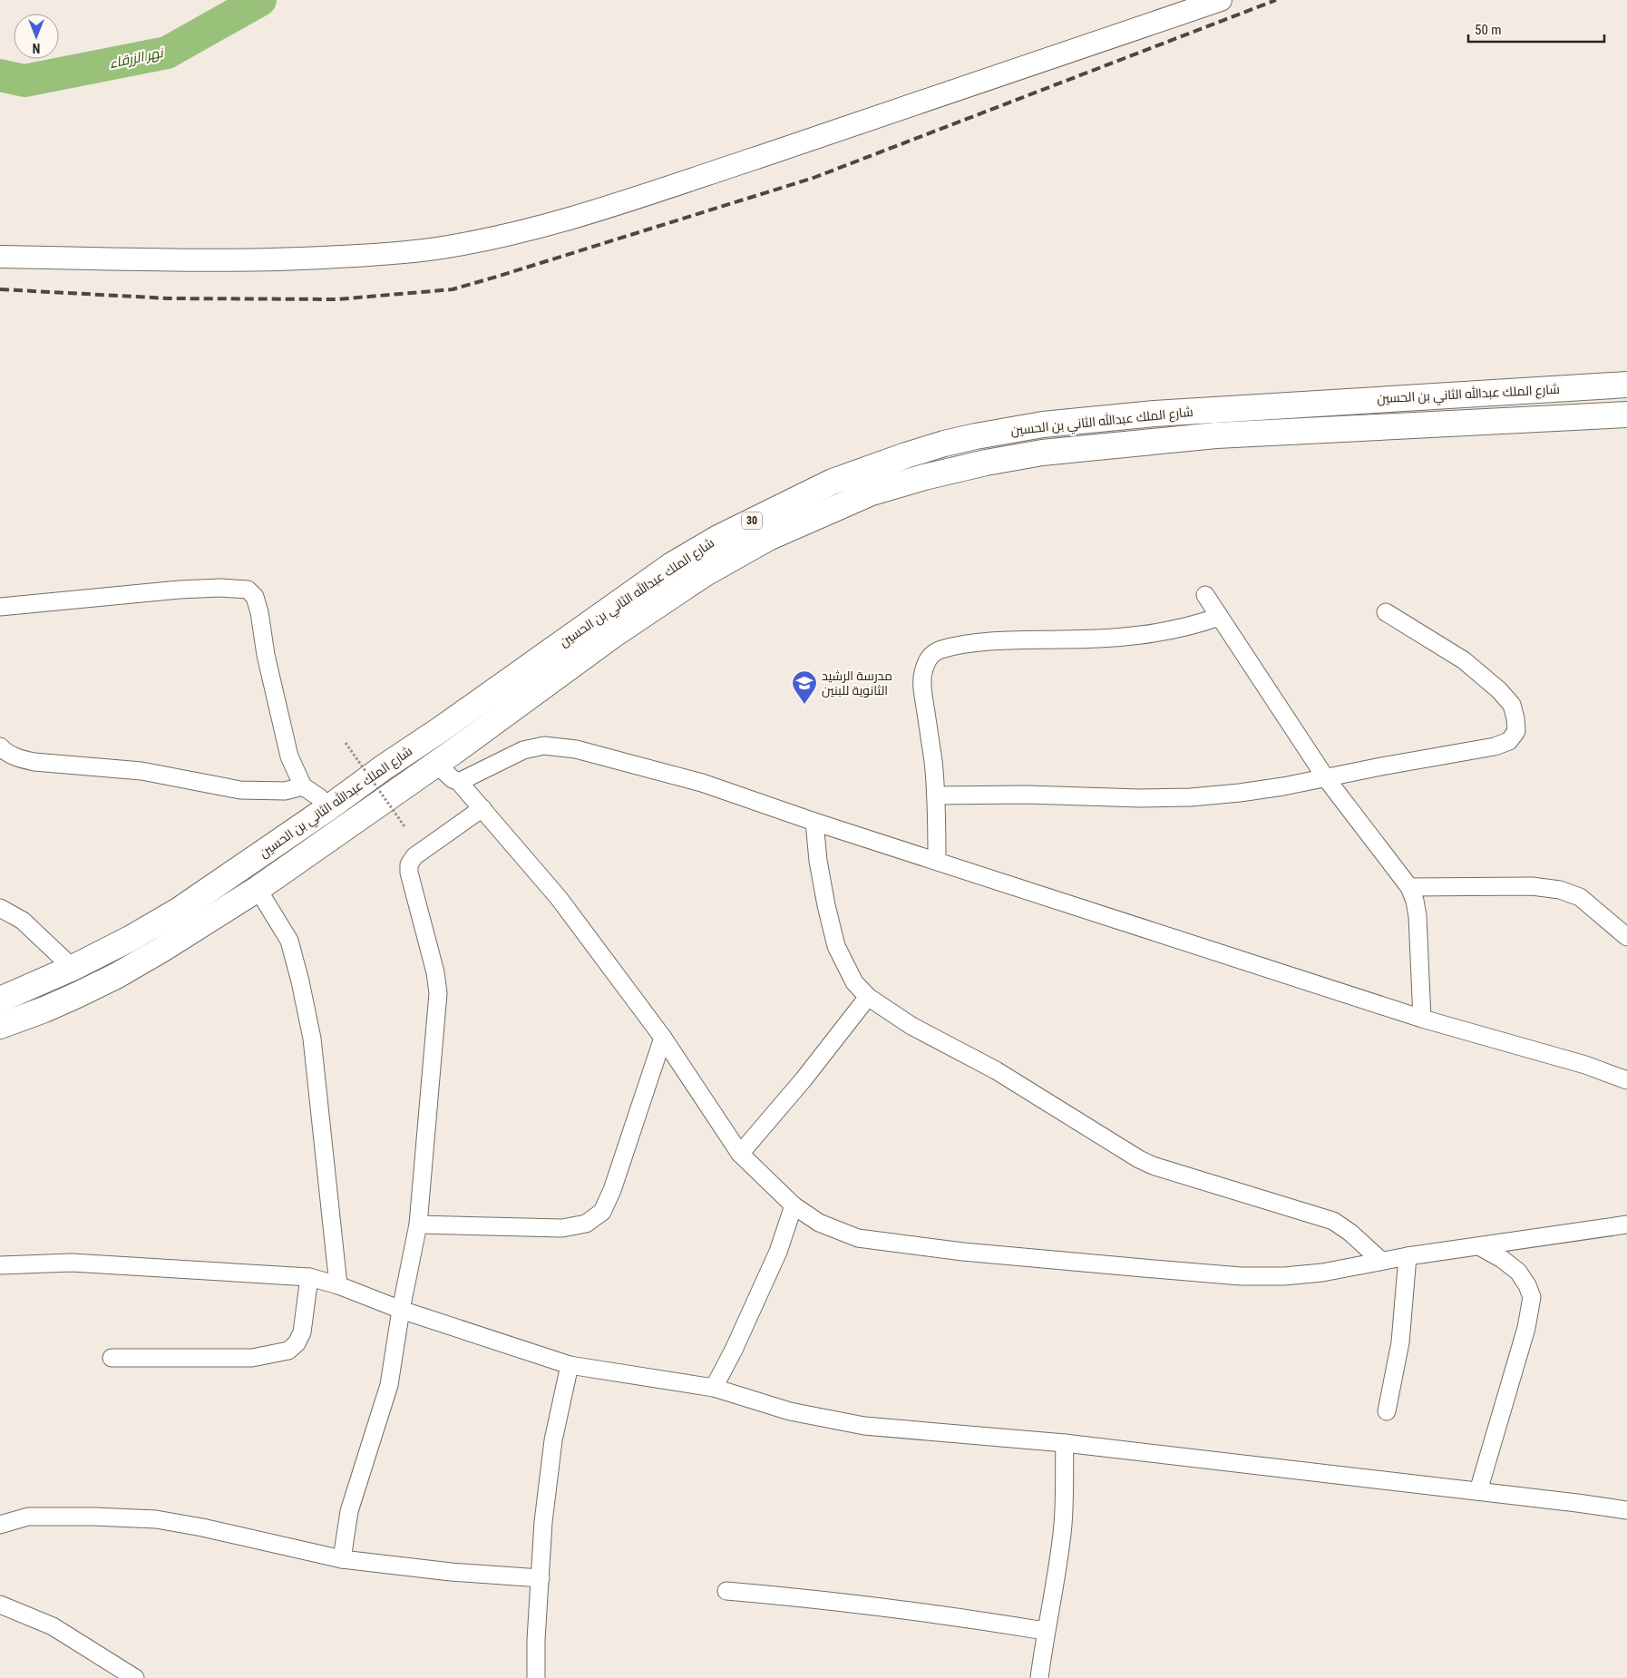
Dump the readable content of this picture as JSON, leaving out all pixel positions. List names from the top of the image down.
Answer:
{
  "streets": {
    "main road": ["شارع الملك عبدالله الثاني بن الحسين", "30"]
  },
  "water": ["نهر الزرقاء"],
  "places": {
    "school or university": ["مدرسة الرشيد الثانوية للبنين"]
  },
  "scale_bar": "50 m",
  "north": "bottom"
}
